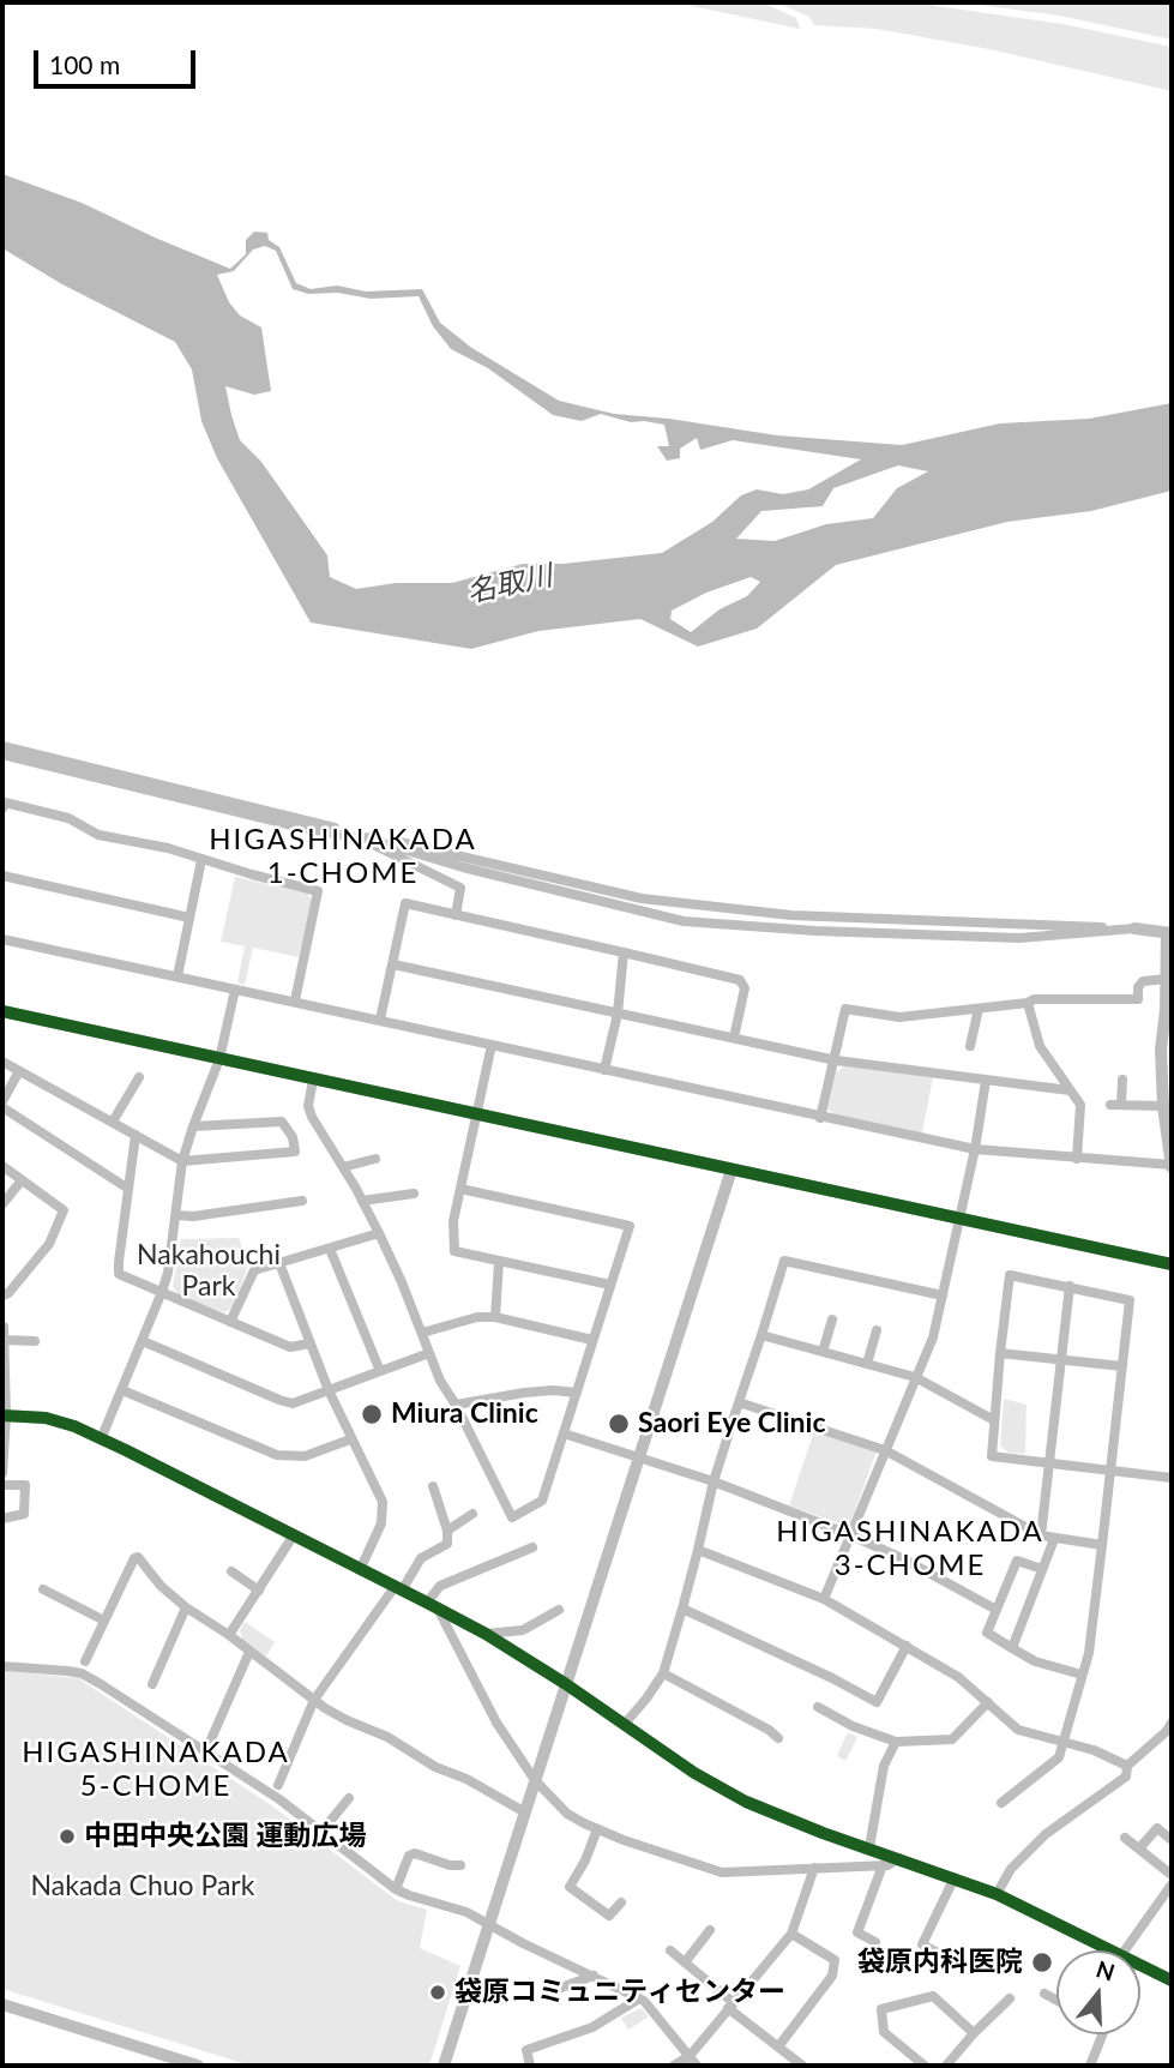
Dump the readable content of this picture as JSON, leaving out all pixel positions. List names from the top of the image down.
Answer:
{
  "districts": ["HIGASHINAKADA 1-CHOME", "HIGASHINAKADA 3-CHOME", "HIGASHINAKADA 5-CHOME"],
  "water": ["名取川"],
  "parks": ["Nakahouchi Park", "Nakada Chuo Park"],
  "places": [
    "Miura Clinic",
    "Saori Eye Clinic",
    "中田中央公園 運動広場",
    "袋原内科医院",
    "袋原コミュニティセンター"
  ],
  "scale_bar": "100 m",
  "north": "top"
}
